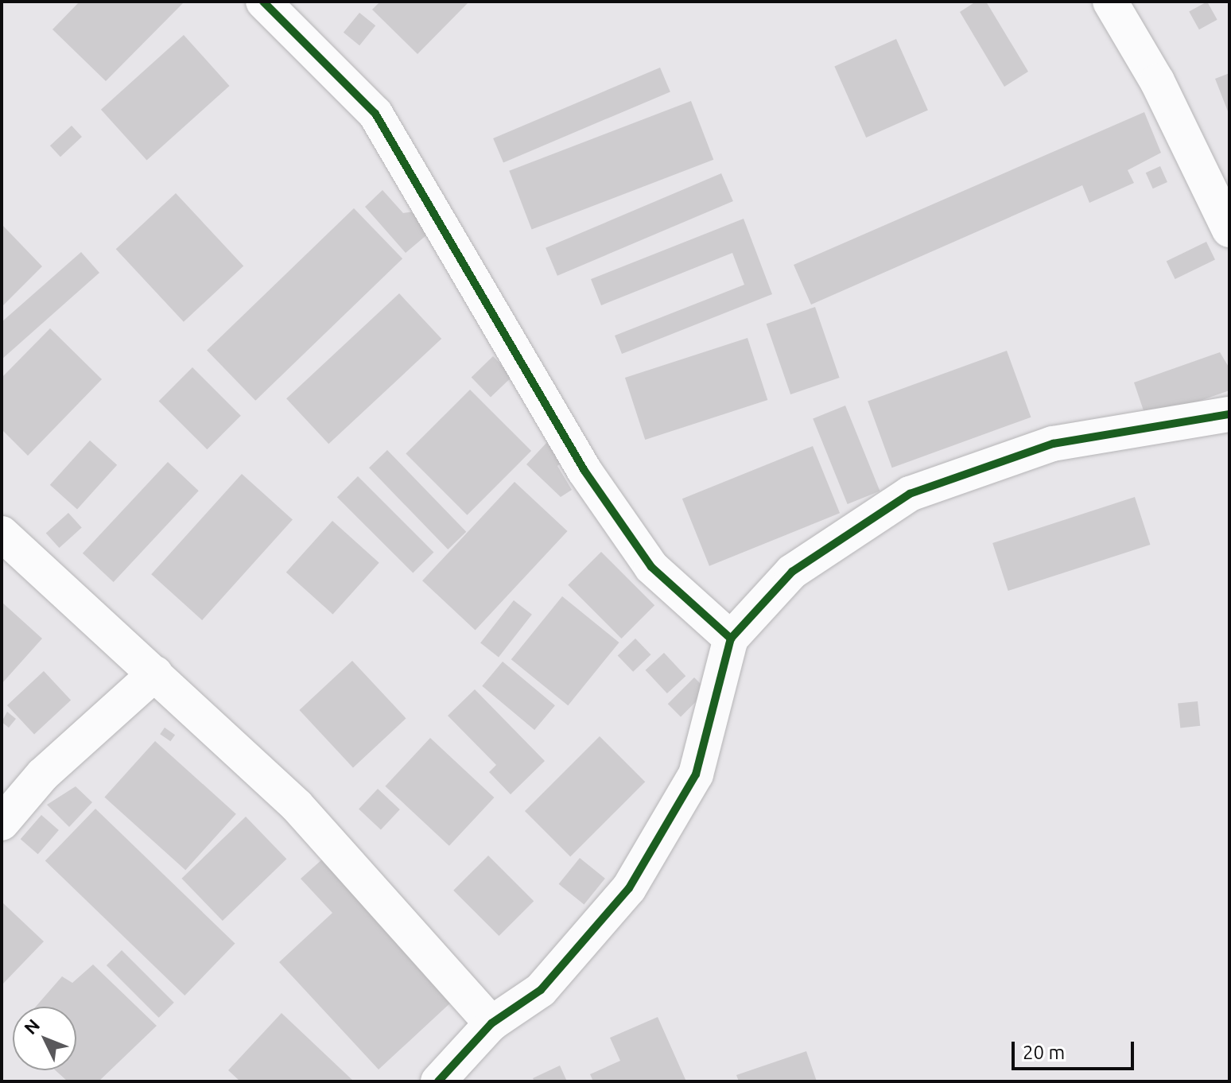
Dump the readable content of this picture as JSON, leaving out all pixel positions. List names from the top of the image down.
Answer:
{
  "scale_bar": "20 m",
  "north": "top left"
}
